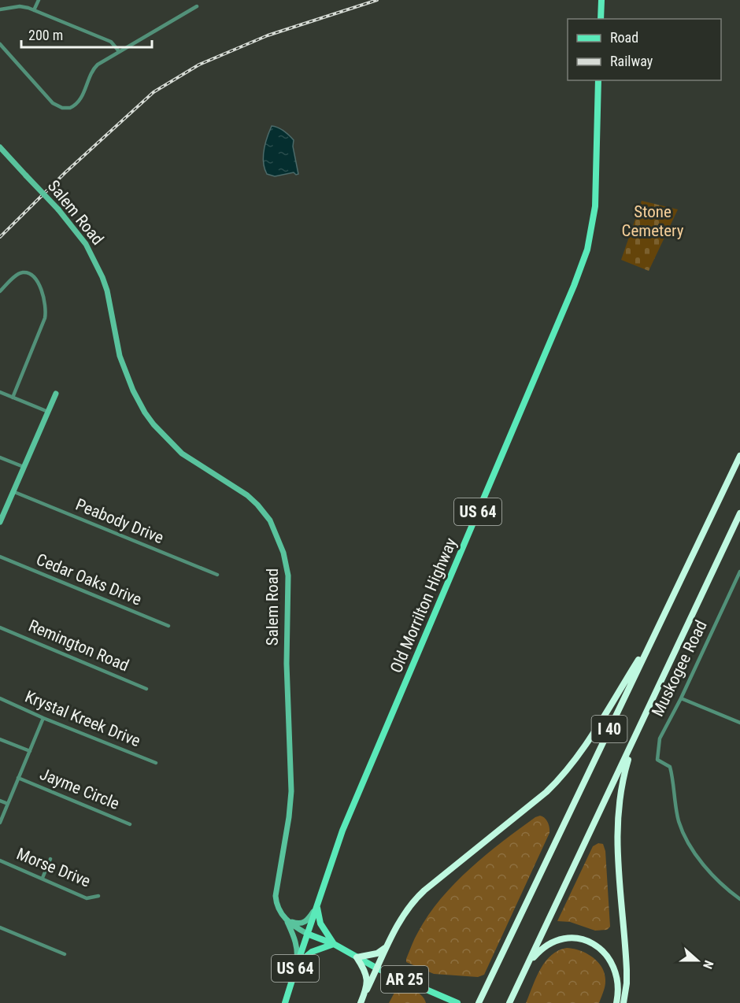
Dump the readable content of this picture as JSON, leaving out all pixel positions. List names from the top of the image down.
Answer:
{
  "streets": {
    "highway": ["I 40"],
    "main road": [
      "Salem Road",
      "US 64",
      "Old Morrilton Highway",
      "AR 25"
    ],
    "street": [
      "Peabody Drive",
      "Cedar Oaks Drive",
      "Remington Road",
      "Muskogee Road",
      "Krystal Kreek Drive",
      "Jayme Circle",
      "Morse Drive"
    ]
  },
  "crossings": [
    ["Salem Road", "Old Morrilton Highway"]
  ],
  "parks": ["Stone Cemetery"],
  "legend": ["Road", "Railway"],
  "scale_bar": "200 m",
  "north": "right"
}
